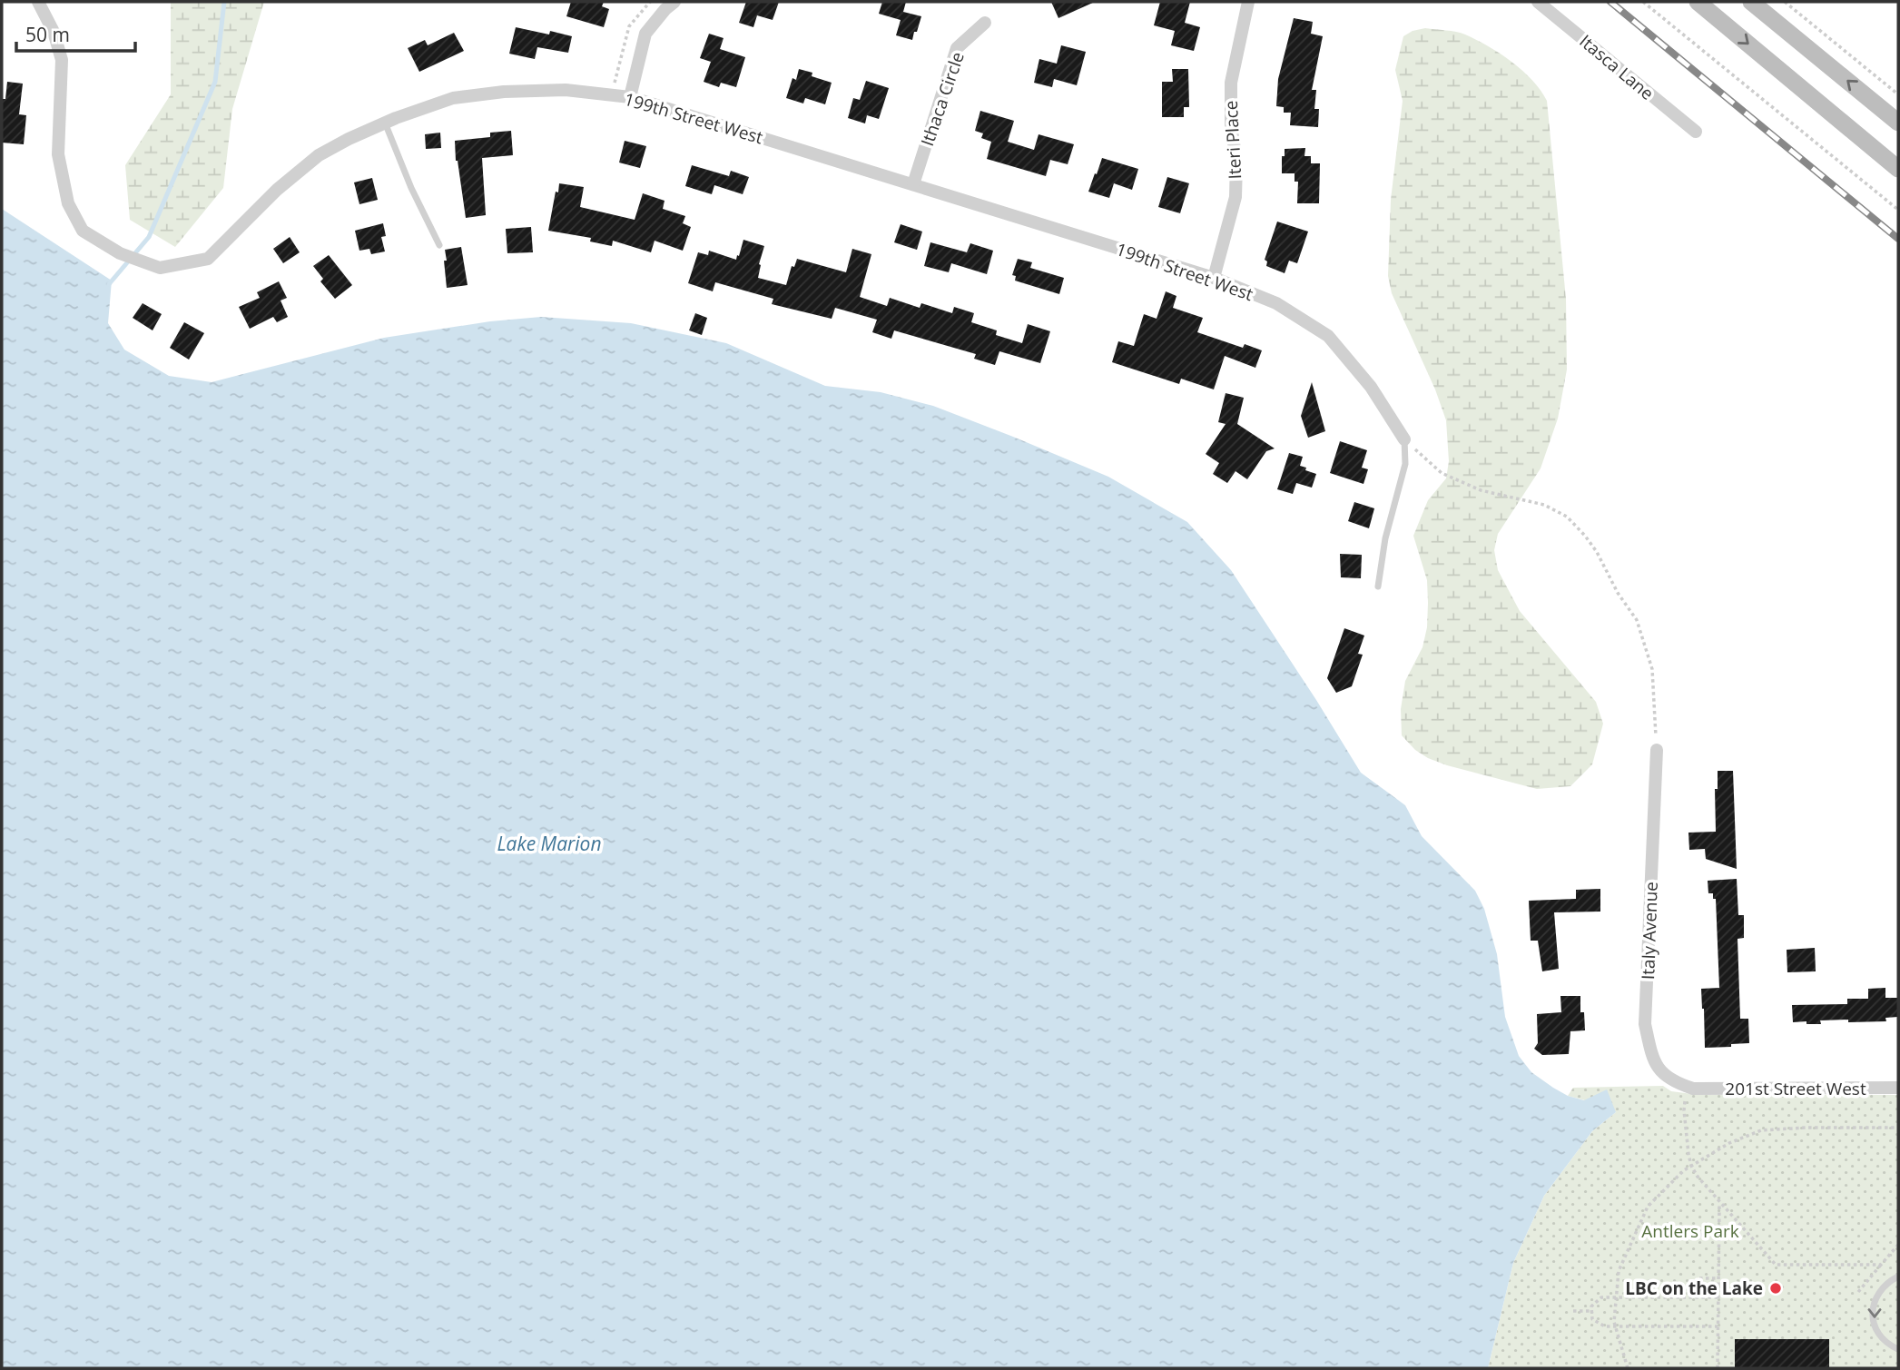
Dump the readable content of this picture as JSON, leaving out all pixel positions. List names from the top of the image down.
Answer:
{
  "streets": {
    "street": [
      "Itasca Lane",
      "Ithaca Circle",
      "199th Street West",
      "Iteri Place",
      "Italy Avenue",
      "201st Street West"
    ]
  },
  "crossings": [
    ["Ithaca Circle", "199th Street West"],
    ["199th Street West", "Iteri Place"],
    ["Italy Avenue", "201st Street West"]
  ],
  "water": ["Lake Marion"],
  "parks": ["Antlers Park"],
  "places": ["LBC on the Lake"],
  "scale_bar": "50 m"
}
